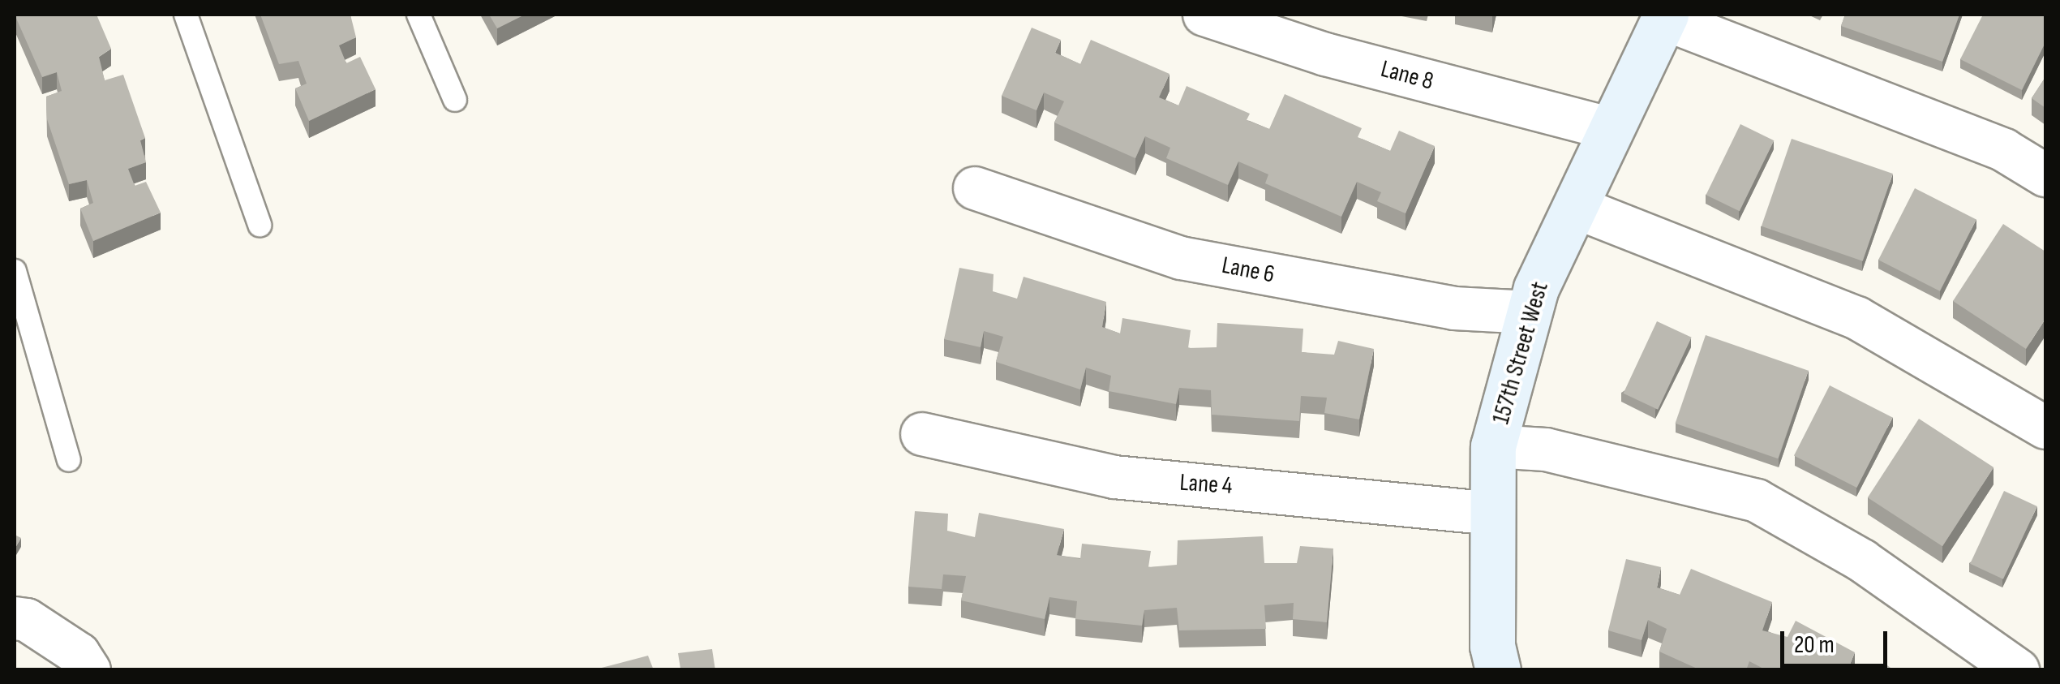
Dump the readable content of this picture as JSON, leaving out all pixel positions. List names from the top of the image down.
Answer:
{
  "streets": {
    "street": [
      "Lane 8",
      "Lane 6",
      "157th Street West",
      "Lane 4"
    ]
  },
  "crossings": [
    ["Lane 8", "157th Street West"],
    ["Lane 6", "157th Street West"],
    ["157th Street West", "Lane 4"]
  ],
  "scale_bar": "20 m"
}
